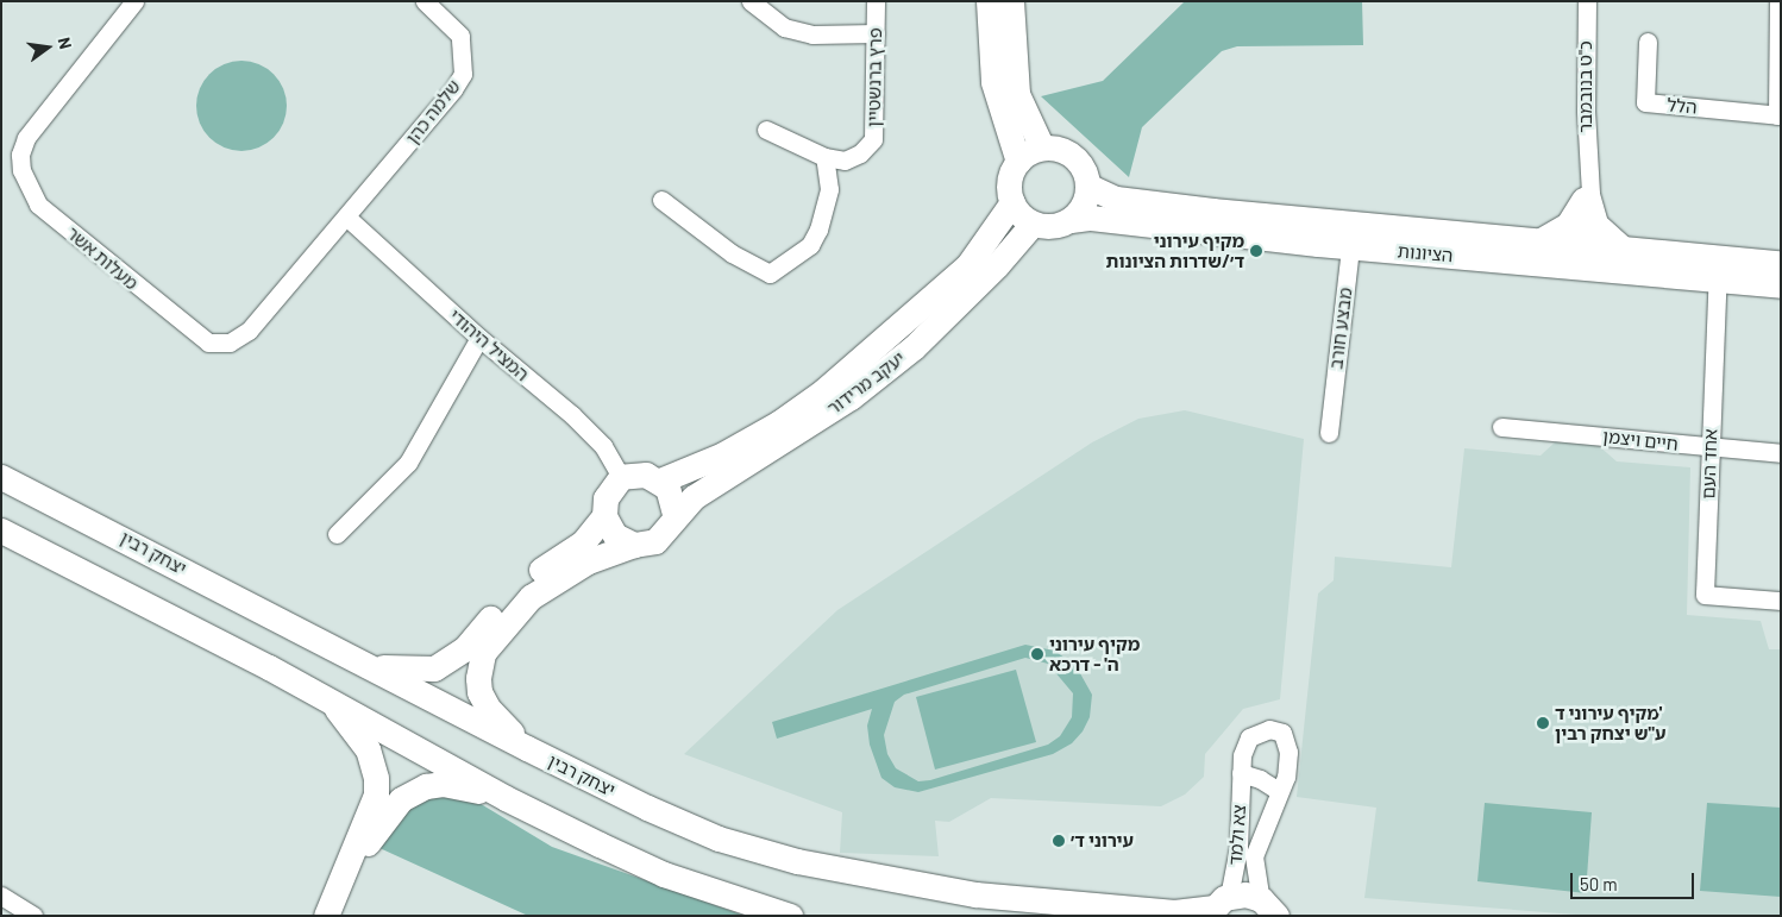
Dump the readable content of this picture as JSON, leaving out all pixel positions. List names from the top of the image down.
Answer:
{
  "streets": {
    "street": [
      "פרץ ברנשטיין",
      "כ\"ט בנובמבר",
      "הלל",
      "שלמה כהן",
      "הציונות",
      "מעלות אשר",
      "מבצע חורב",
      "המציל היהודי",
      "יעקב מרידור",
      "חיים ויצמן",
      "אחד העם",
      "יצחק רבין",
      "צא ולמד"
    ]
  },
  "crossings": [
    ["כ\"ט בנובמבר", "הציונות"],
    ["שלמה כהן", "מעלות אשר"],
    ["שלמה כהן", "המציל היהודי"],
    ["הציונות", "מבצע חורב"],
    ["הציונות", "יעקב מרידור"],
    ["הציונות", "אחד העם"],
    ["מעלות אשר", "המציל היהודי"],
    ["המציל היהודי", "יעקב מרידור"],
    ["חיים ויצמן", "אחד העם"],
    ["יצחק רבין", "צא ולמד"]
  ],
  "places": [
    "מקיף עירוני ד׳/שדרות הציונות",
    "מקיף עירוני ה' - דרכא",
    "מקיף עירוני ד' ע\"ש יצחק רבין",
    "עירוני ד׳"
  ],
  "scale_bar": "50 m",
  "north": "right"
}
